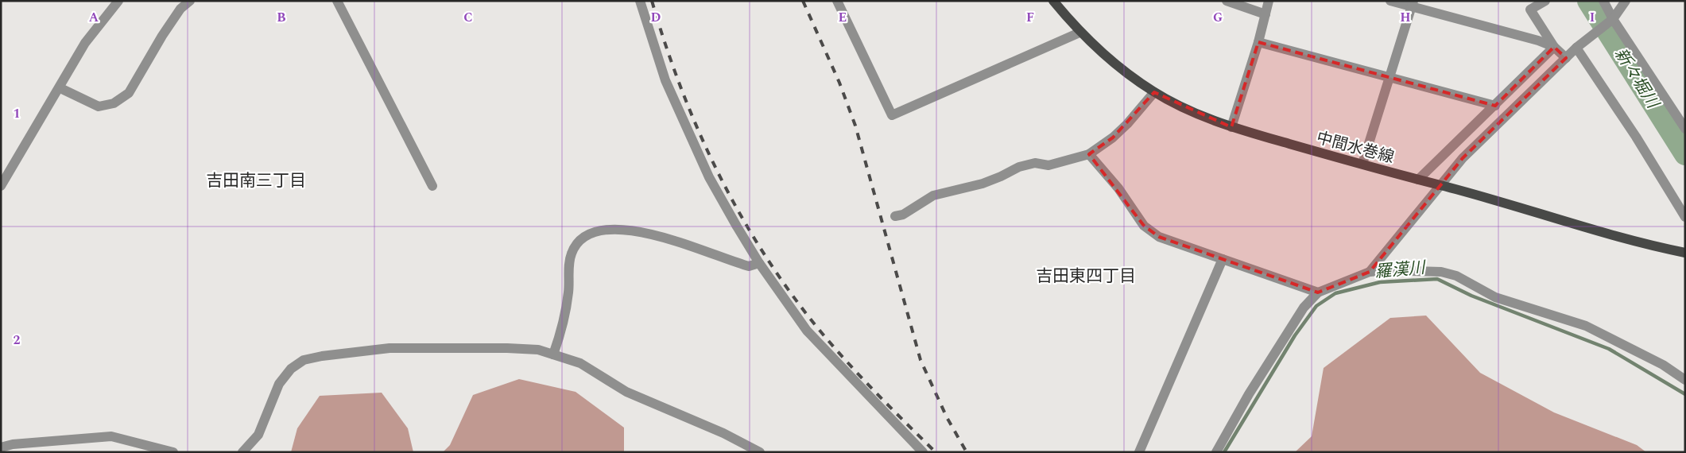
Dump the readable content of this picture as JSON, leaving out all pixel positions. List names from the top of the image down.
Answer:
{
  "streets": {
    "main road": ["中間水巻線"]
  },
  "districts": ["吉田南三丁目", "吉田東四丁目"],
  "water": ["新々堀川", "羅漢川"],
  "grid": {
    "columns": [
      "A",
      "B",
      "C",
      "D",
      "E",
      "F",
      "G",
      "H",
      "I"
    ],
    "rows": ["1", "2"]
  }
}
